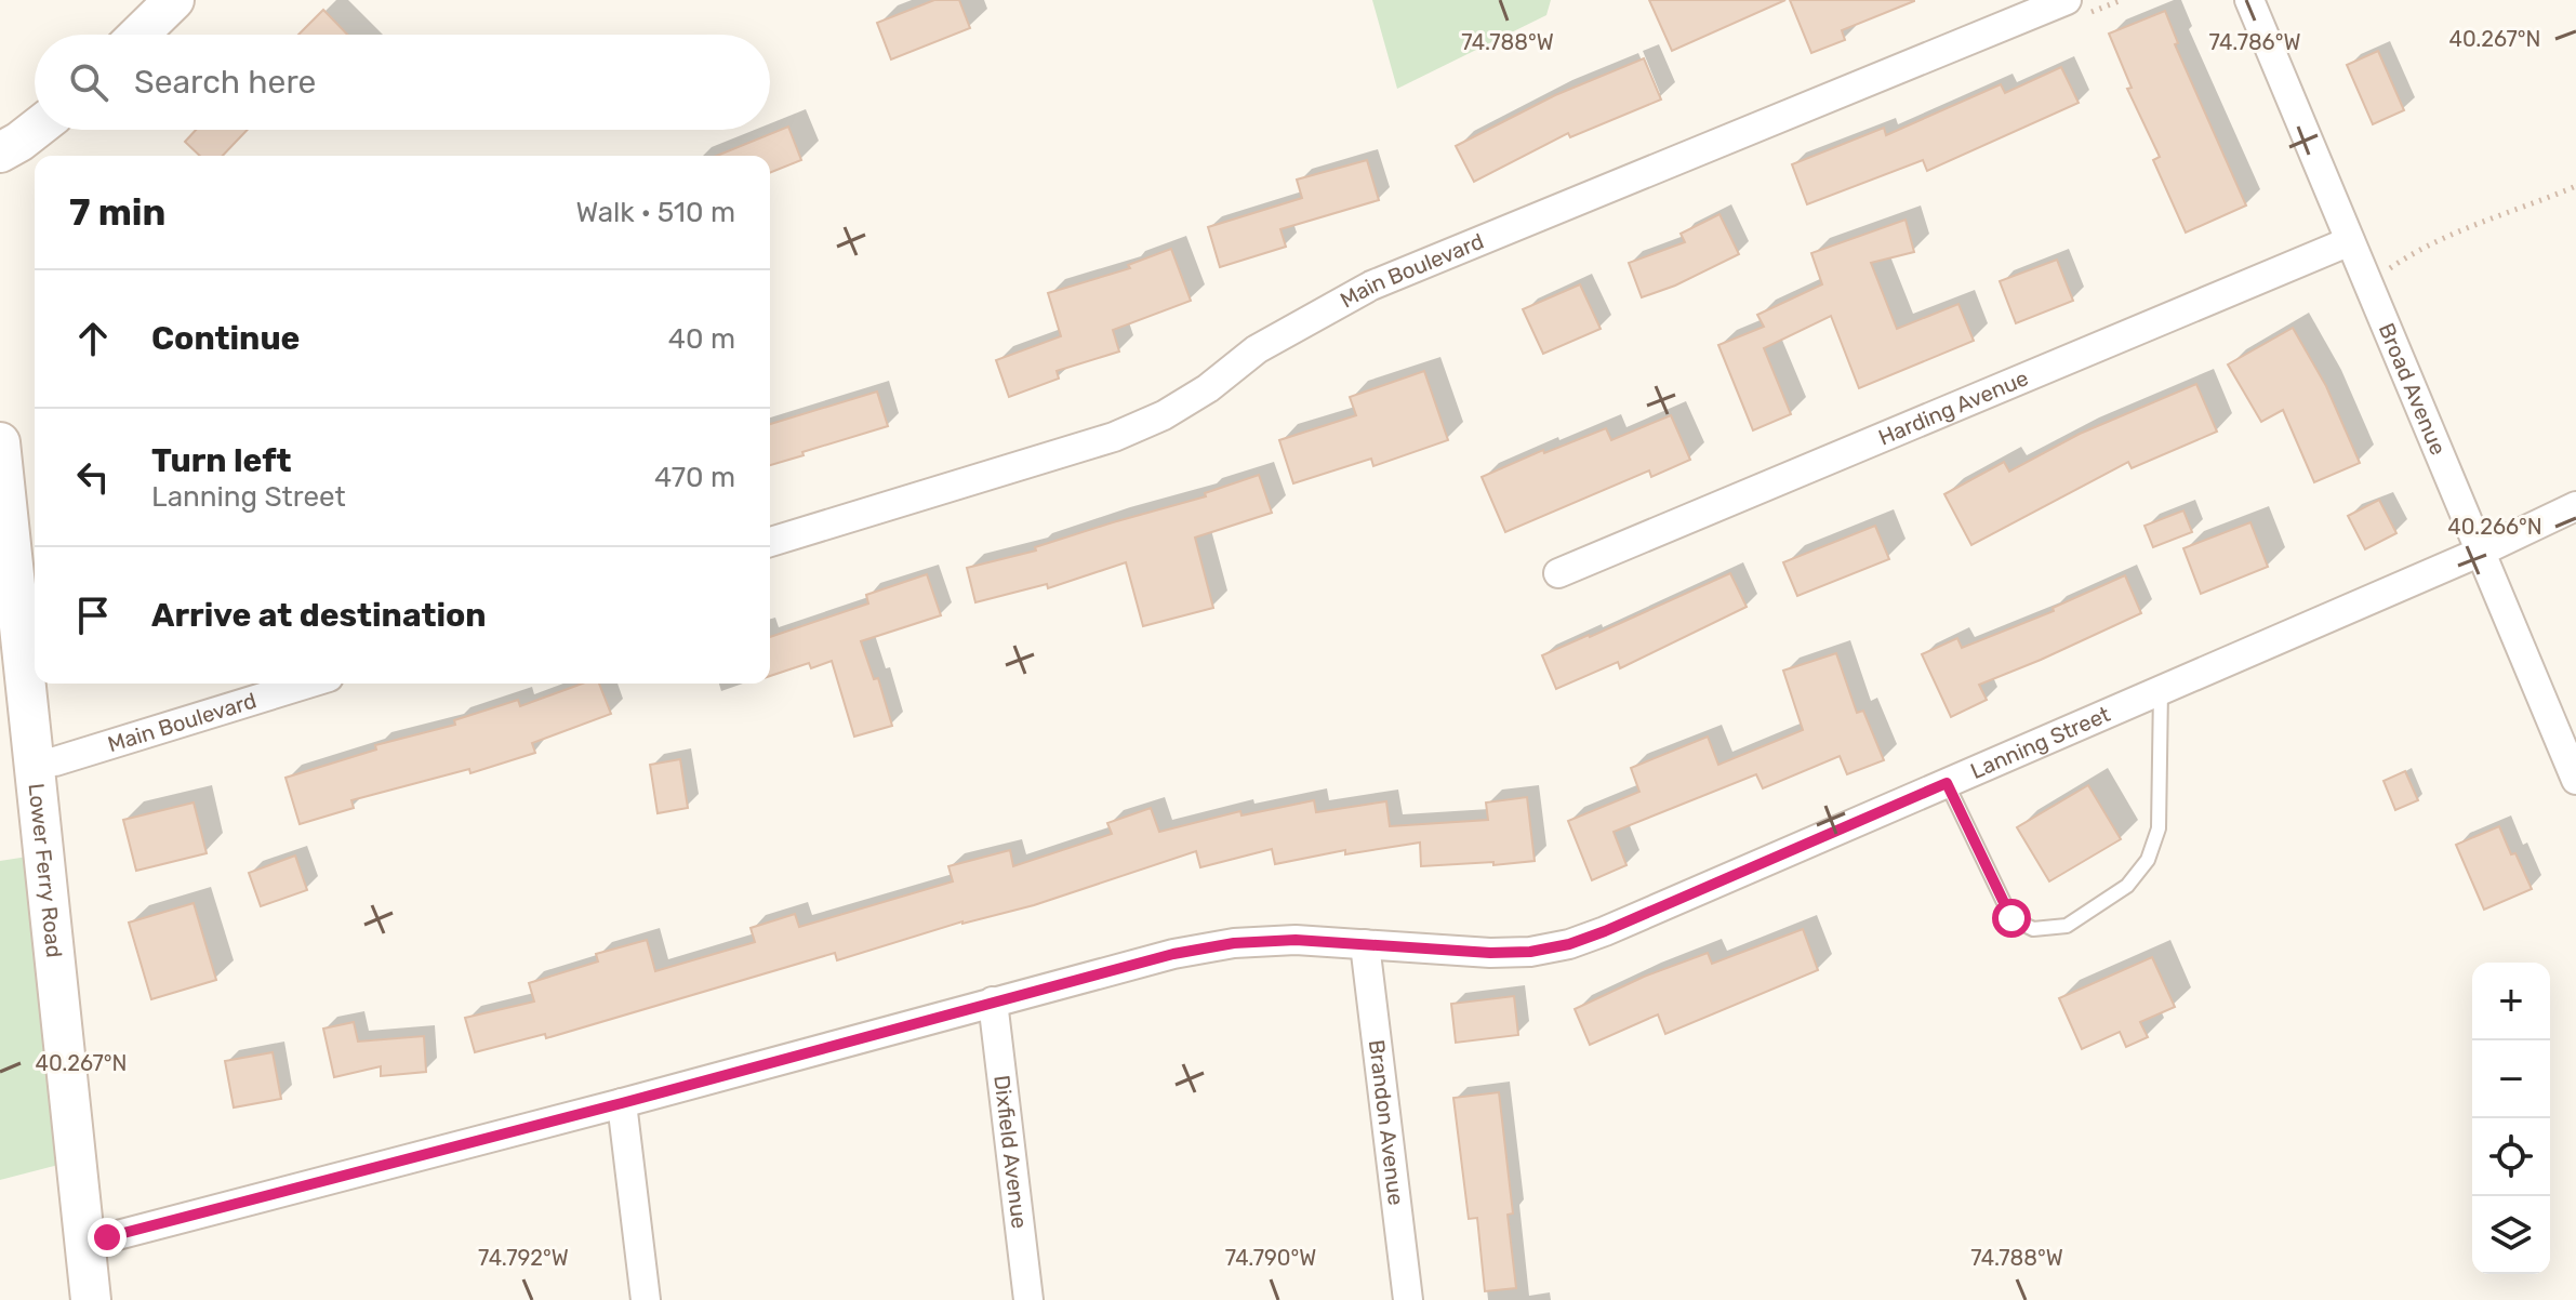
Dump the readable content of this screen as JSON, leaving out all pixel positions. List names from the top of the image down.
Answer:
{
  "streets": {
    "street": [
      "Main Boulevard",
      "Broad Avenue",
      "Harding Avenue",
      "Lanning Street",
      "Lower Ferry Road",
      "Brandon Avenue",
      "Dixfield Avenue"
    ]
  },
  "crossings": [
    ["Main Boulevard", "Lower Ferry Road"],
    ["Broad Avenue", "Harding Avenue"],
    ["Broad Avenue", "Lanning Street"],
    ["Lanning Street", "Lower Ferry Road"],
    ["Lanning Street", "Brandon Avenue"],
    ["Lanning Street", "Dixfield Avenue"]
  ],
  "page": {
    "search": "Search here",
    "heading": ["7 min", "Walk · 510 m"],
    "list": [
      ["Continue", "40 m"],
      ["Turn left", "Lanning Street", "470 m"],
      "Arrive at destination"
    ],
    "map_buttons": ["+", "−"]
  },
  "coordinates": [
    "40.267°N",
    "74.788°W",
    "74.786°W",
    "40.266°N",
    "74.792°W",
    "74.790°W"
  ]
}
